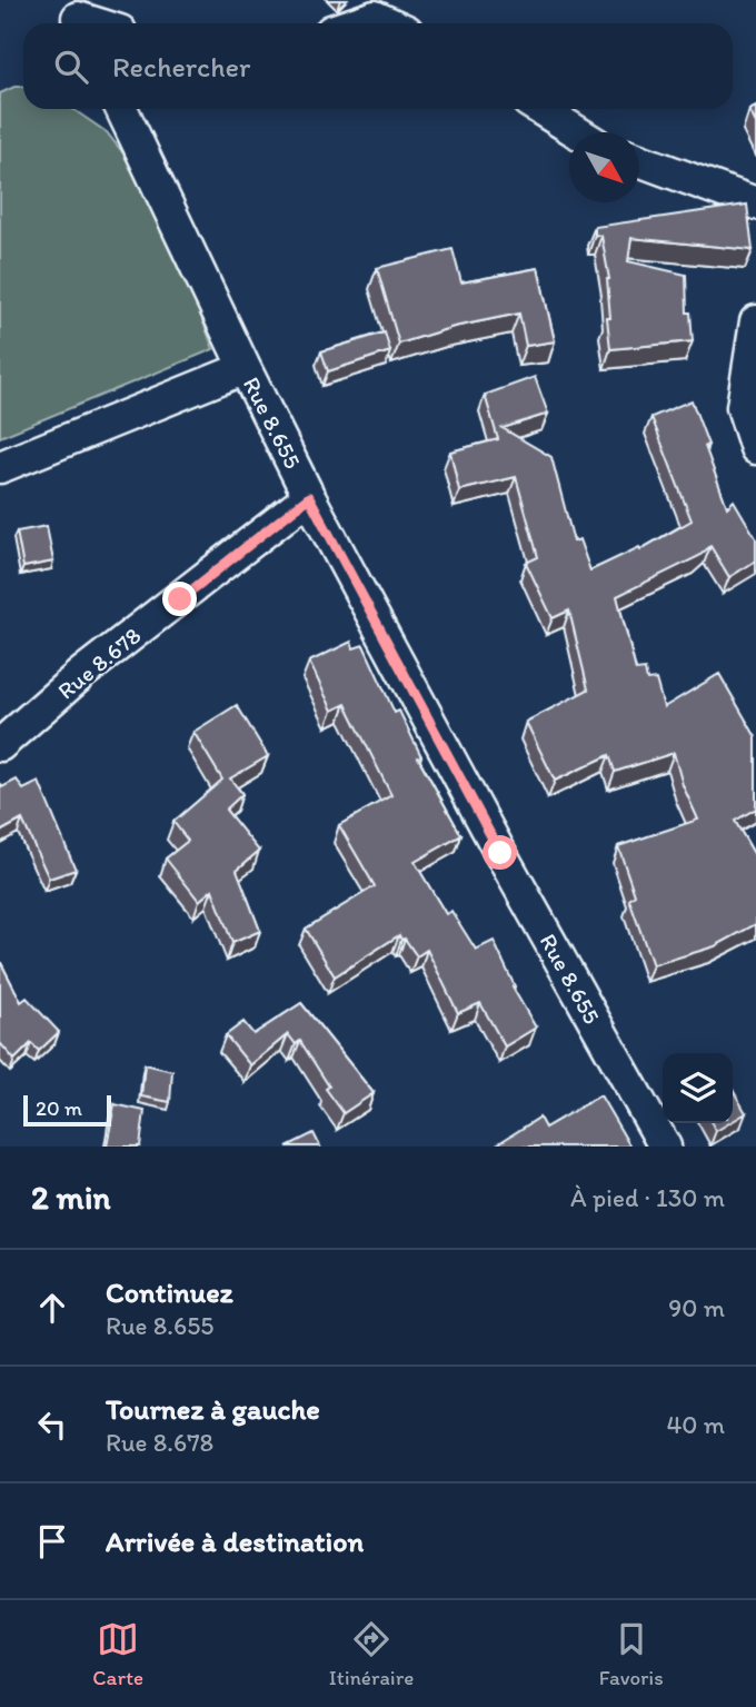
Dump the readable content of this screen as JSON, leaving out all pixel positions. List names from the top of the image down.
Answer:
{
  "streets": {
    "street": ["Rue 8.655", "Rue 8.678"]
  },
  "crossings": [
    ["Rue 8.655", "Rue 8.678"]
  ],
  "scale_bar": "20 m",
  "north": "bottom right",
  "page": {
    "search": "Rechercher",
    "scale": "20 m",
    "heading": ["2 min", "À pied · 130 m"],
    "list": [
      ["Continuez", "Rue 8.655", "90 m"],
      ["Tournez à gauche", "Rue 8.678", "40 m"],
      "Arrivée à destination"
    ],
    "nav": ["Carte", "Itinéraire", "Favoris"]
  }
}
